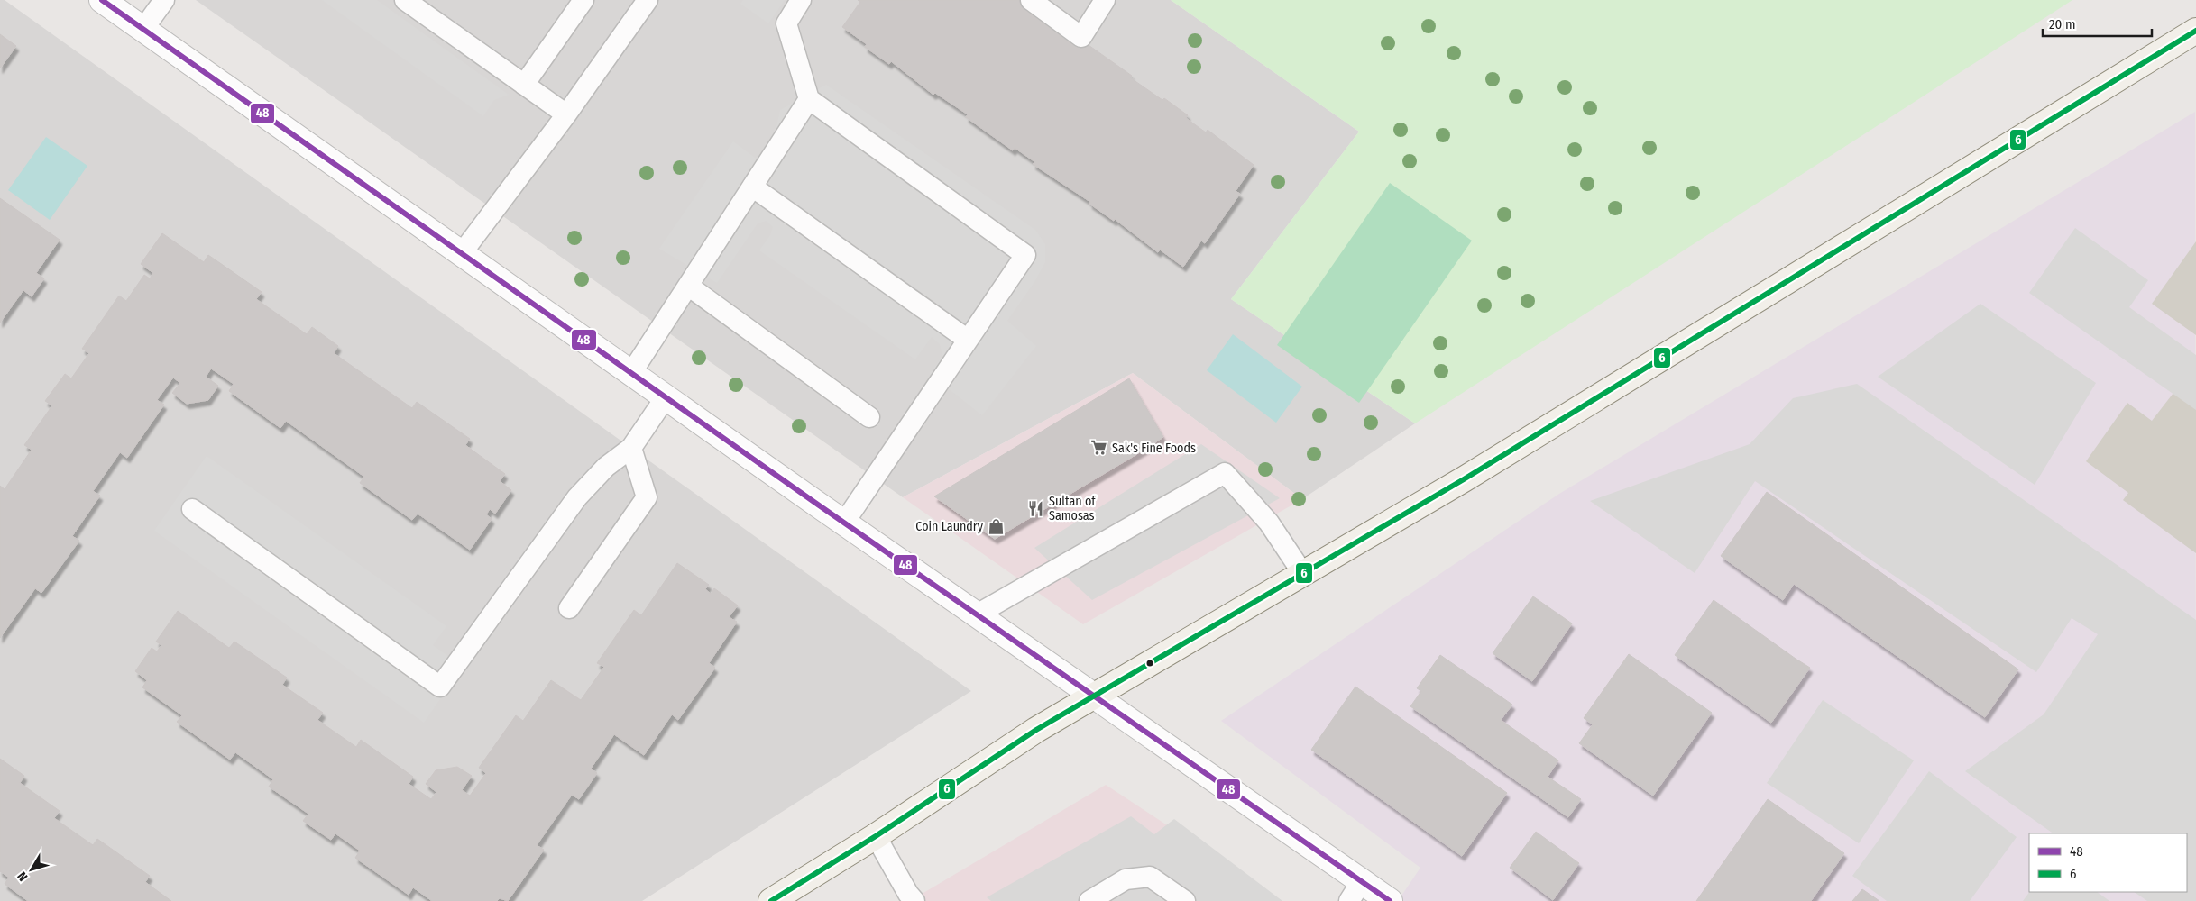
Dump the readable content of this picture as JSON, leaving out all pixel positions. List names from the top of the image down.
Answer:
{
  "places": {
    "supermarket": ["Sak's Fine Foods"],
    "restaurant": ["Sultan of Samosas"],
    "shop": ["Coin Laundry"]
  },
  "lines": ["transit line 48", "transit line 6"],
  "legend": ["48", "6"],
  "scale_bar": "20 m",
  "north": "bottom left"
}
